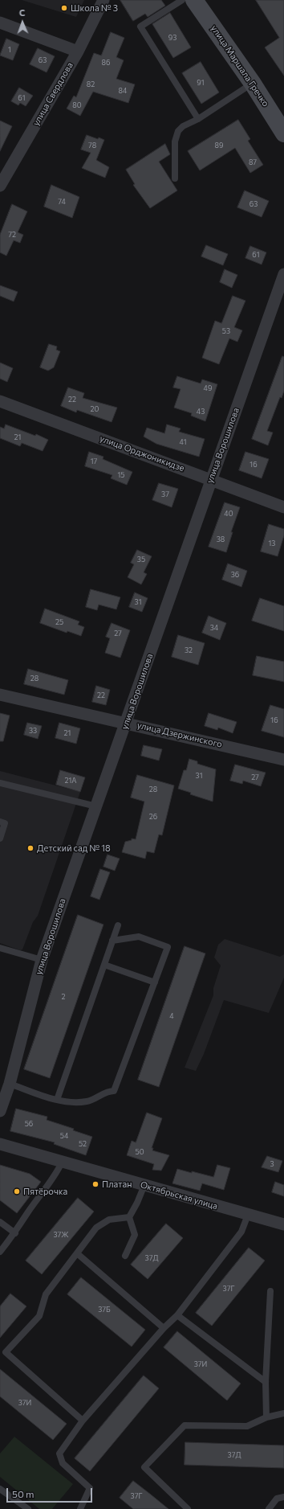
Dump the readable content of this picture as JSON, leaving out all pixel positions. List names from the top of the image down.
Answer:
{
  "streets": {
    "main road": ["улица Маршала Гречко"],
    "street": [
      "улица Свердлова",
      "улица Ворошилова",
      "улица Орджоникидзе",
      "улица Дзержинского",
      "Октябрьская улица"
    ]
  },
  "crossings": [
    ["улица Ворошилова", "улица Орджоникидзе"],
    ["улица Ворошилова", "улица Дзержинского"]
  ],
  "places": [
    "Школа № 3",
    "Детский сад № 18",
    "Платан",
    "Пятёрочка"
  ],
  "house_numbers": [
    "93",
    "1",
    "63",
    "86",
    "91",
    "82",
    "84",
    "61",
    "80",
    "78",
    "89",
    "87",
    "74",
    "63",
    "72",
    "61",
    "53",
    "49",
    "22",
    "20",
    "43",
    "21",
    "41",
    "17",
    "16",
    "15",
    "37",
    "40",
    "38",
    "13",
    "35",
    "36",
    "31",
    "25",
    "34",
    "27",
    "32",
    "28",
    "22",
    "16",
    "33",
    "21",
    "31",
    "27",
    "21А",
    "28",
    "26",
    "2",
    "4",
    "56",
    "54",
    "52",
    "50",
    "3",
    "37Ж",
    "37Д",
    "37Г",
    "37Б",
    "37И",
    "37И",
    "37Д",
    "37Г"
  ],
  "scale_bar": "50 m",
  "north": "top"
}
